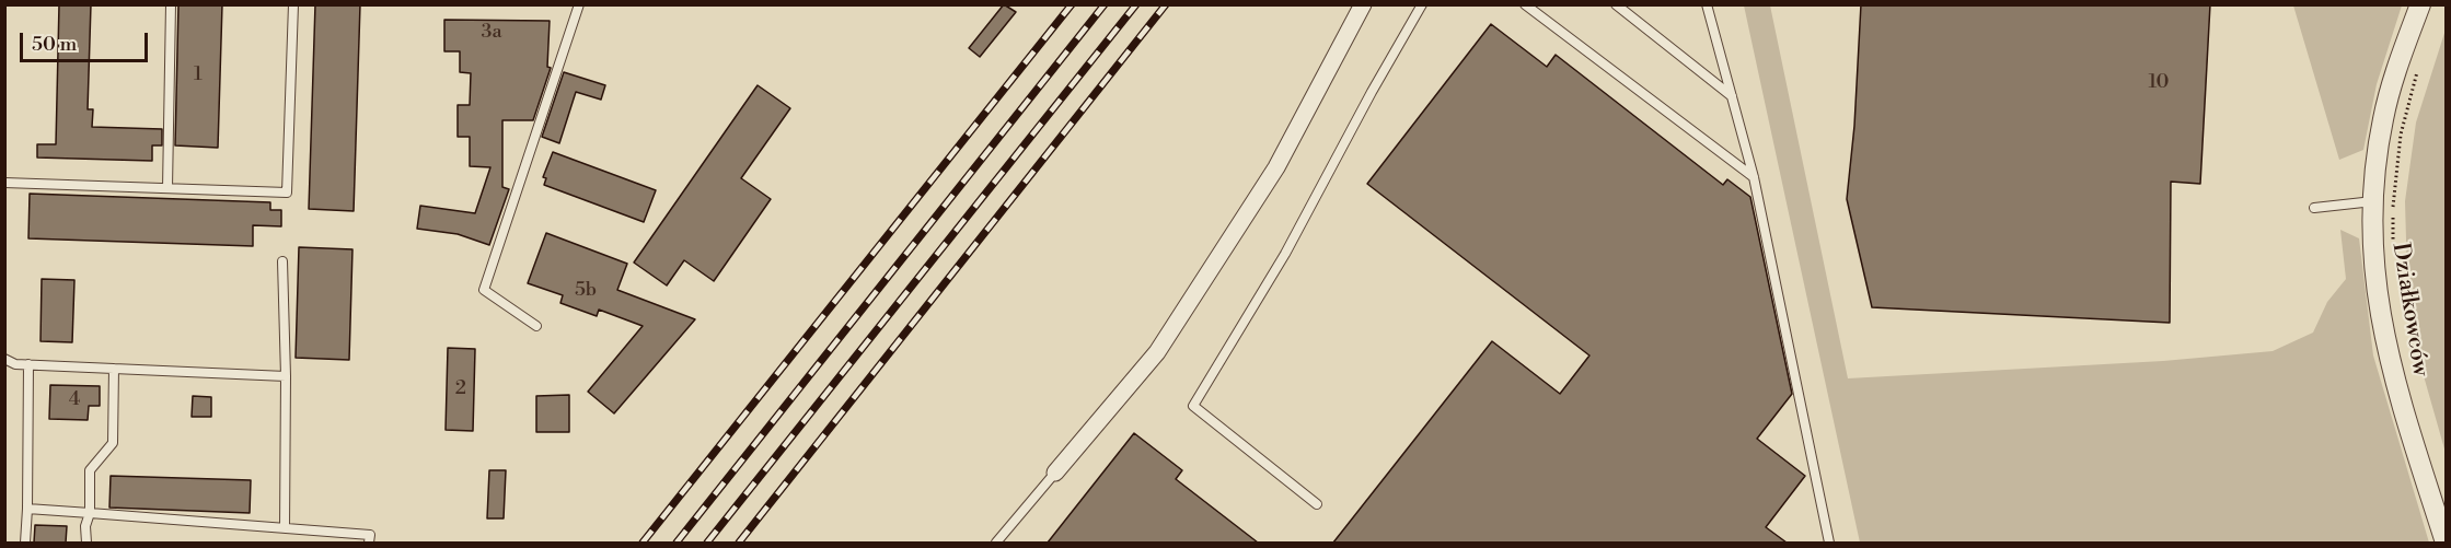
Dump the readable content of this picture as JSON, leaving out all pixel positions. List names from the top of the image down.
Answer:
{
  "streets": {
    "street": ["Działkowców"]
  },
  "house_numbers": [
    "3a",
    "1",
    "10",
    "5b",
    "2",
    "4"
  ],
  "scale_bar": "50 m"
}
